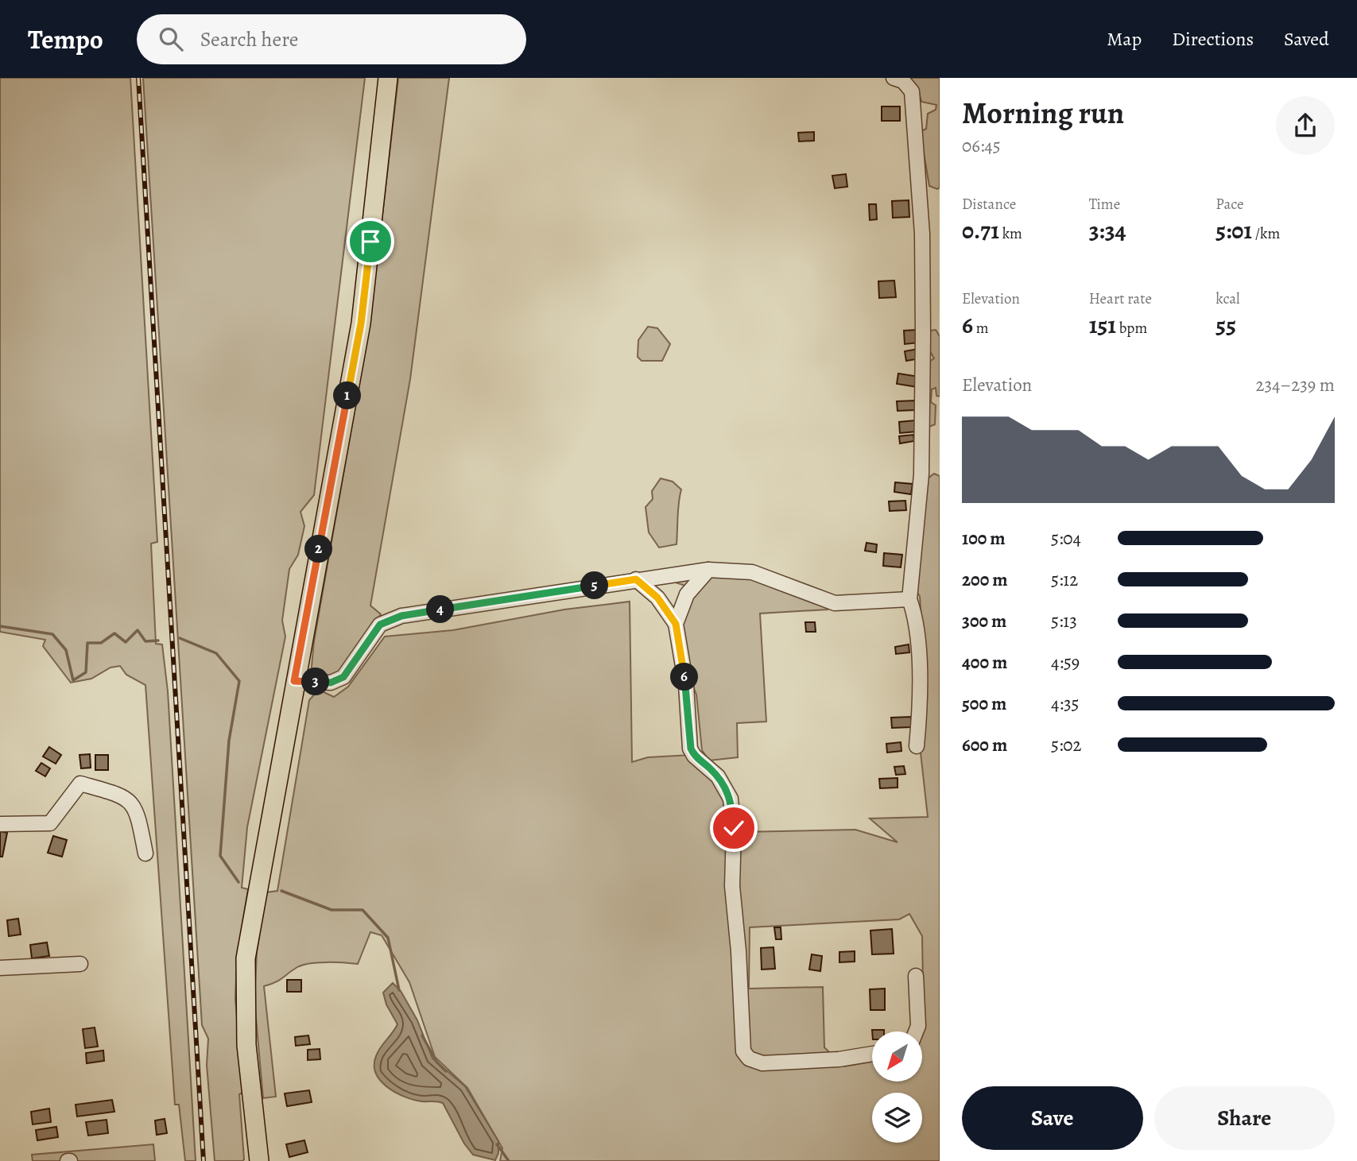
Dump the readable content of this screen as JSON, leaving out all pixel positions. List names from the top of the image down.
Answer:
{
  "north": "bottom left",
  "page": {
    "header": "Tempo",
    "search": "Search here",
    "nav": ["Map", "Directions", "Saved"],
    "heading": ["Morning run", "06:45"],
    "stats": [
      ["Distance", "0.71 km"],
      ["Time", "3:34"],
      ["Pace", "5:01 /km"],
      ["Elevation", "6 m"],
      ["Heart rate", "151 bpm"],
      ["kcal", "55"]
    ],
    "chart": ["Elevation", "234–239 m"],
    "pins": [
      "1",
      "2",
      "5",
      "4",
      "6",
      "3"
    ],
    "list": [
      {
        "name": "100 m",
        "note": "5:04"
      },
      {
        "name": "200 m",
        "note": "5:12"
      },
      {
        "name": "300 m",
        "note": "5:13"
      },
      {
        "name": "400 m",
        "note": "4:59"
      },
      {
        "name": "500 m",
        "note": "4:35"
      },
      {
        "name": "600 m",
        "note": "5:02"
      }
    ],
    "buttons": ["Save", "Share"]
  }
}
